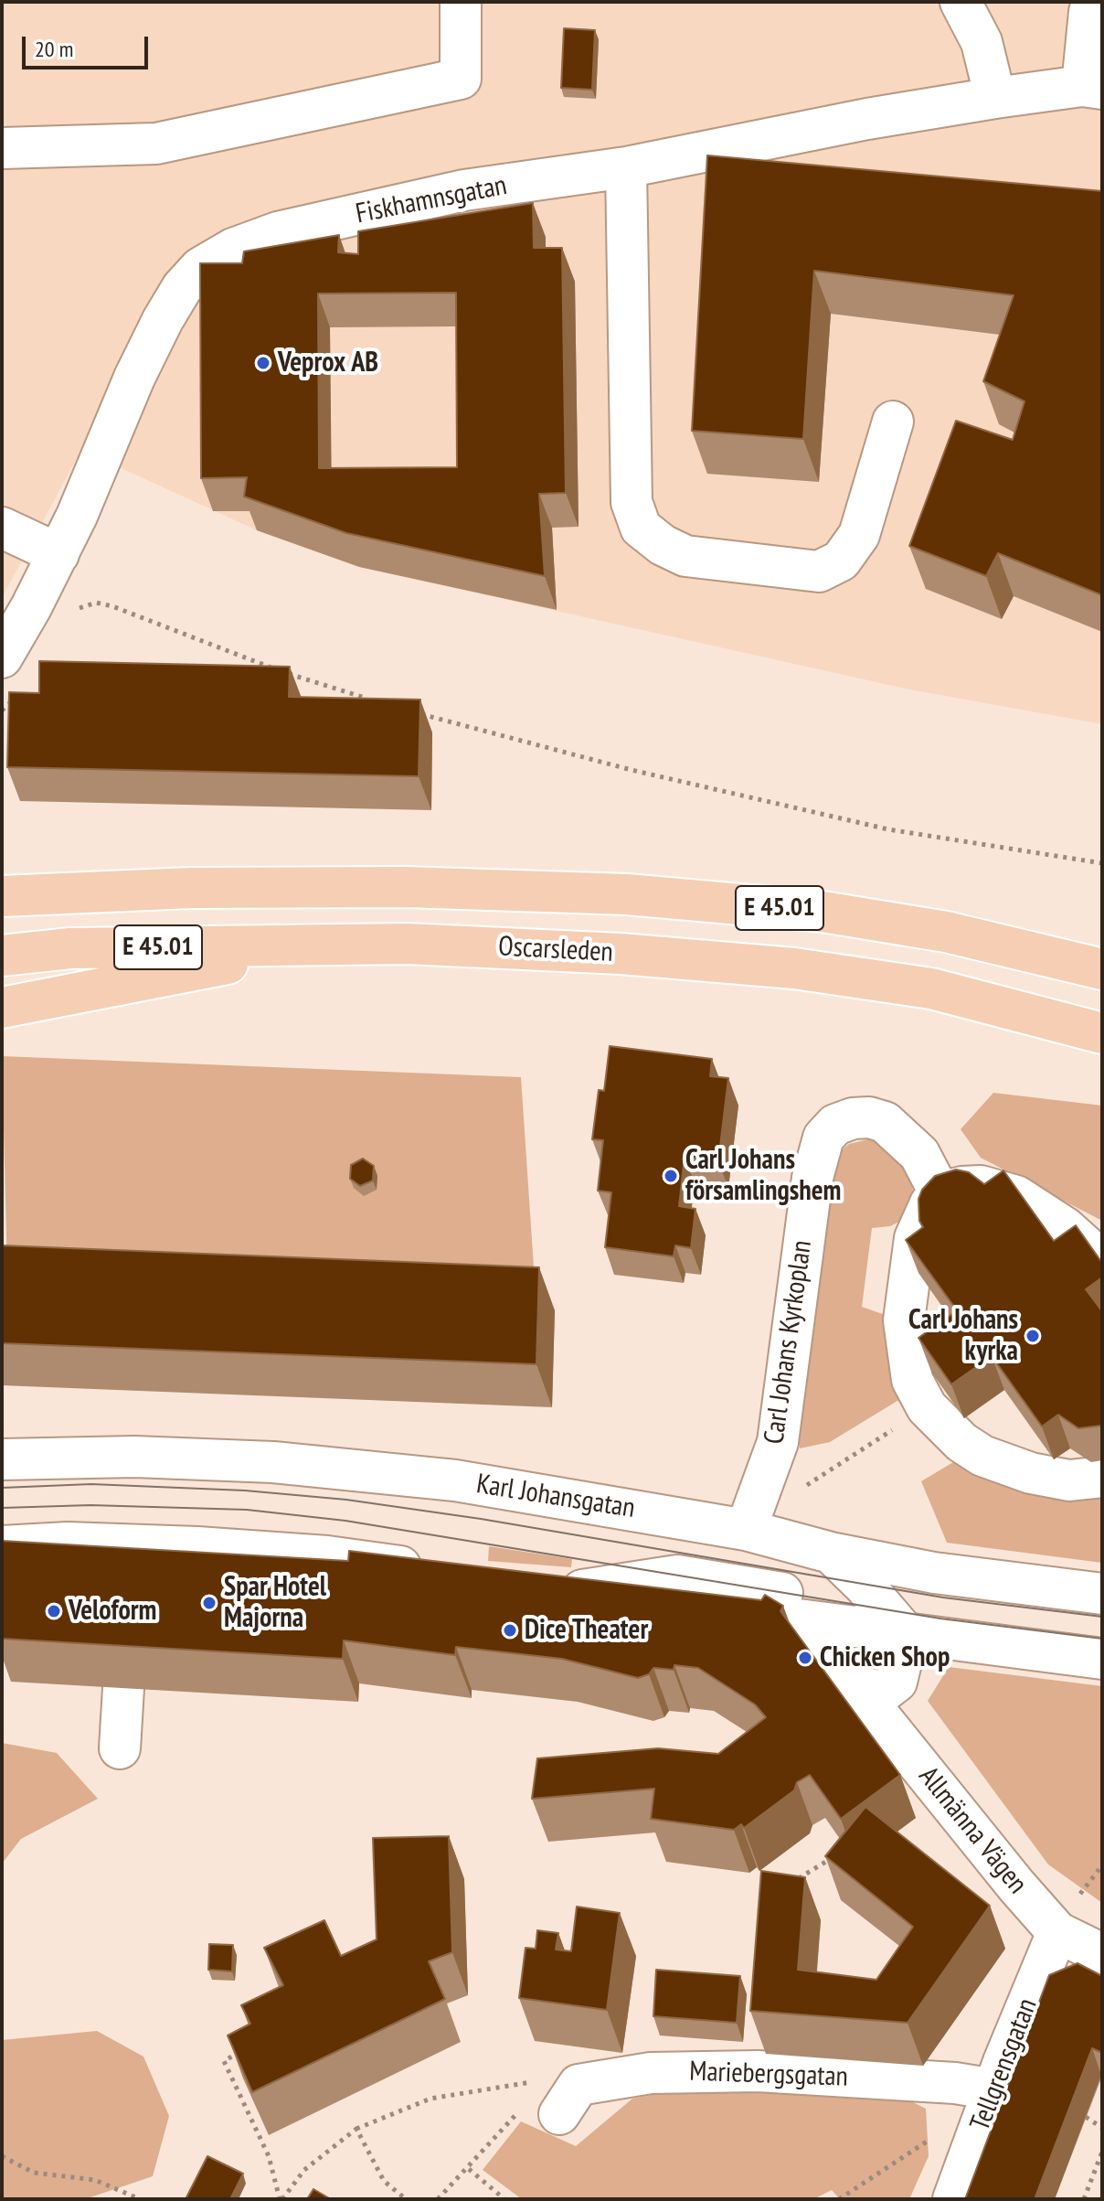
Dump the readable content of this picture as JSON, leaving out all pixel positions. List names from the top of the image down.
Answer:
{
  "streets": {
    "highway": ["E 45.01", "Oscarsleden"],
    "street": [
      "Fiskhamnsgatan",
      "Carl Johans Kyrkoplan",
      "Karl Johansgatan",
      "Allmänna Vägen",
      "Tellgrensgatan",
      "Mariebergsgatan"
    ]
  },
  "crossings": [
    ["Carl Johans Kyrkoplan", "Karl Johansgatan"],
    ["Allmänna Vägen", "Tellgrensgatan"],
    ["Tellgrensgatan", "Mariebergsgatan"]
  ],
  "places": [
    "Veprox AB",
    "Carl Johans församlingshem",
    "Carl Johans kyrka",
    "Spar Hotel Majorna",
    "Veloform",
    "Dice Theater",
    "Chicken Shop"
  ],
  "scale_bar": "20 m"
}
